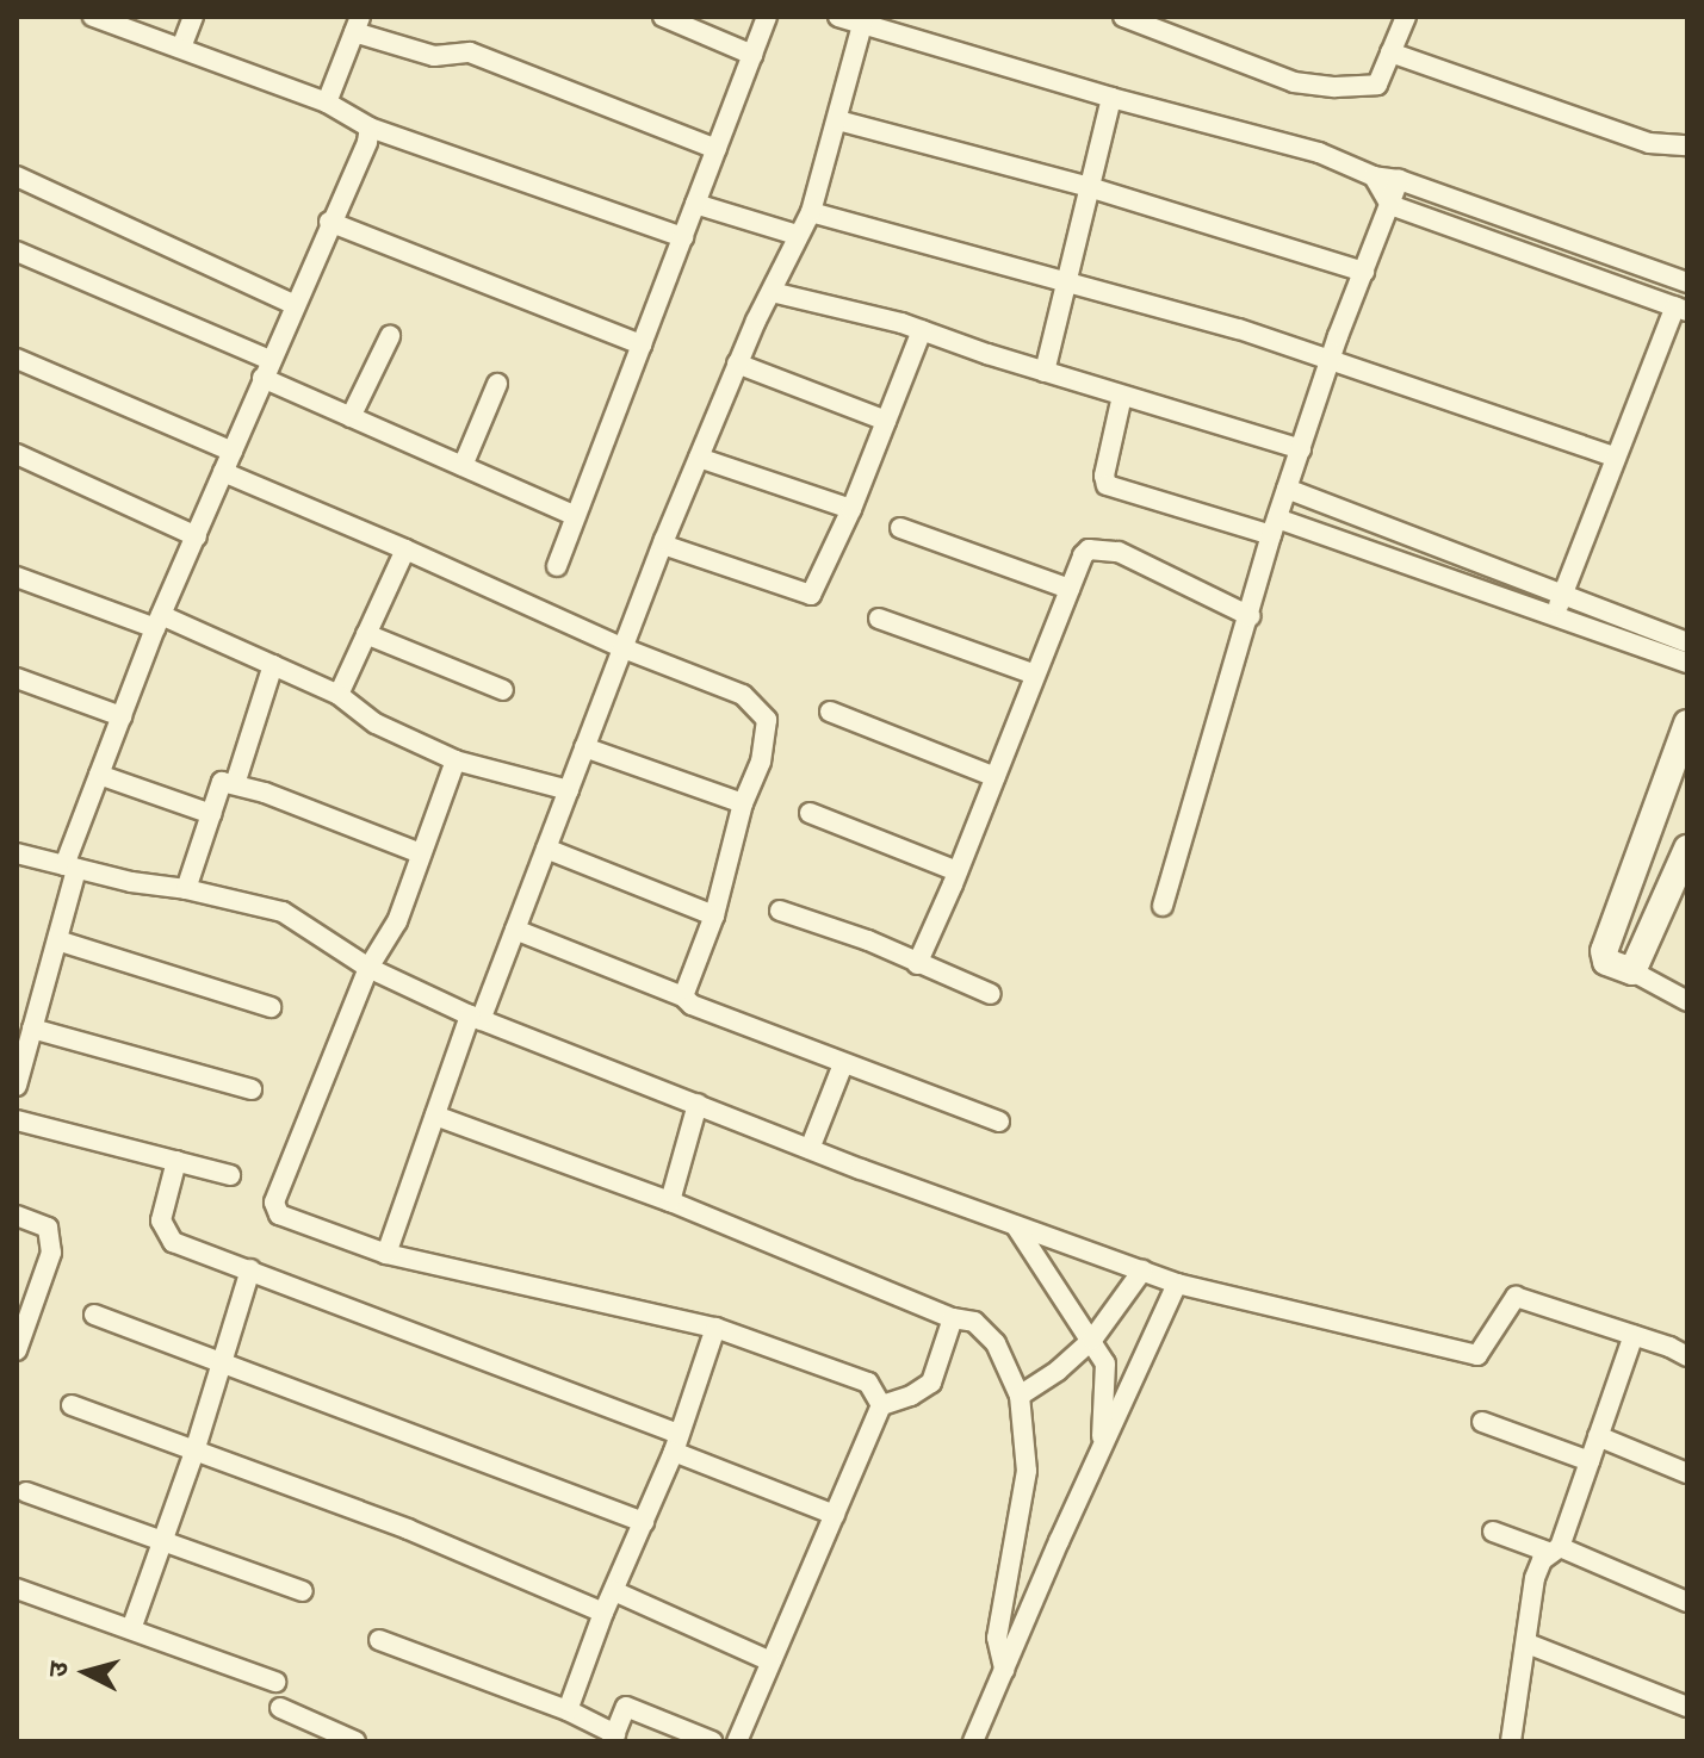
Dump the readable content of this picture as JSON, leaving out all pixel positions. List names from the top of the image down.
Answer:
{
  "north": "left"
}
